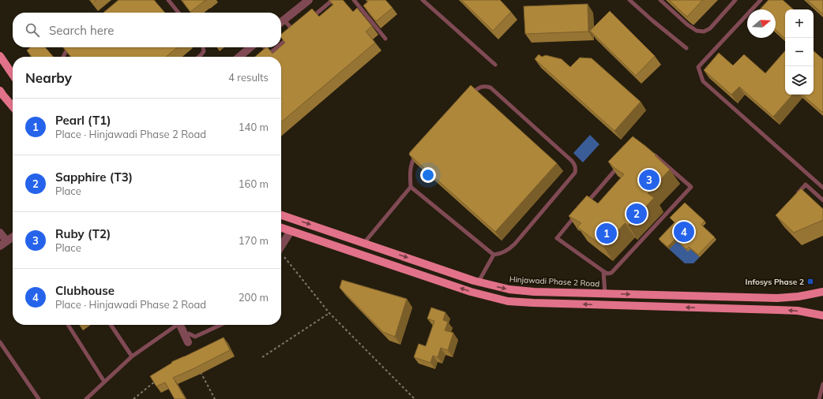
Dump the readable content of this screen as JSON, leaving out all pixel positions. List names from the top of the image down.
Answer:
{
  "streets": {
    "main road": ["Hinjawadi Phase 2 Road"]
  },
  "places": {
    "transit": ["Infosys Phase 2"]
  },
  "north": "right",
  "page": {
    "map_buttons": ["+", "−"],
    "search": "Search here",
    "heading": ["Nearby", "4 results"],
    "list": [
      {
        "mark": "1",
        "name": "Pearl (T1)",
        "note": "Place · Hinjawadi Phase 2 Road",
        "value": "140 m"
      },
      {
        "mark": "2",
        "name": "Sapphire (T3)",
        "note": "Place",
        "value": "160 m"
      },
      {
        "mark": "3",
        "name": "Ruby (T2)",
        "note": "Place",
        "value": "170 m"
      },
      {
        "mark": "4",
        "name": "Clubhouse",
        "note": "Place · Hinjawadi Phase 2 Road",
        "value": "200 m"
      }
    ],
    "pins": [
      "3",
      "2",
      "4",
      "1"
    ]
  }
}
